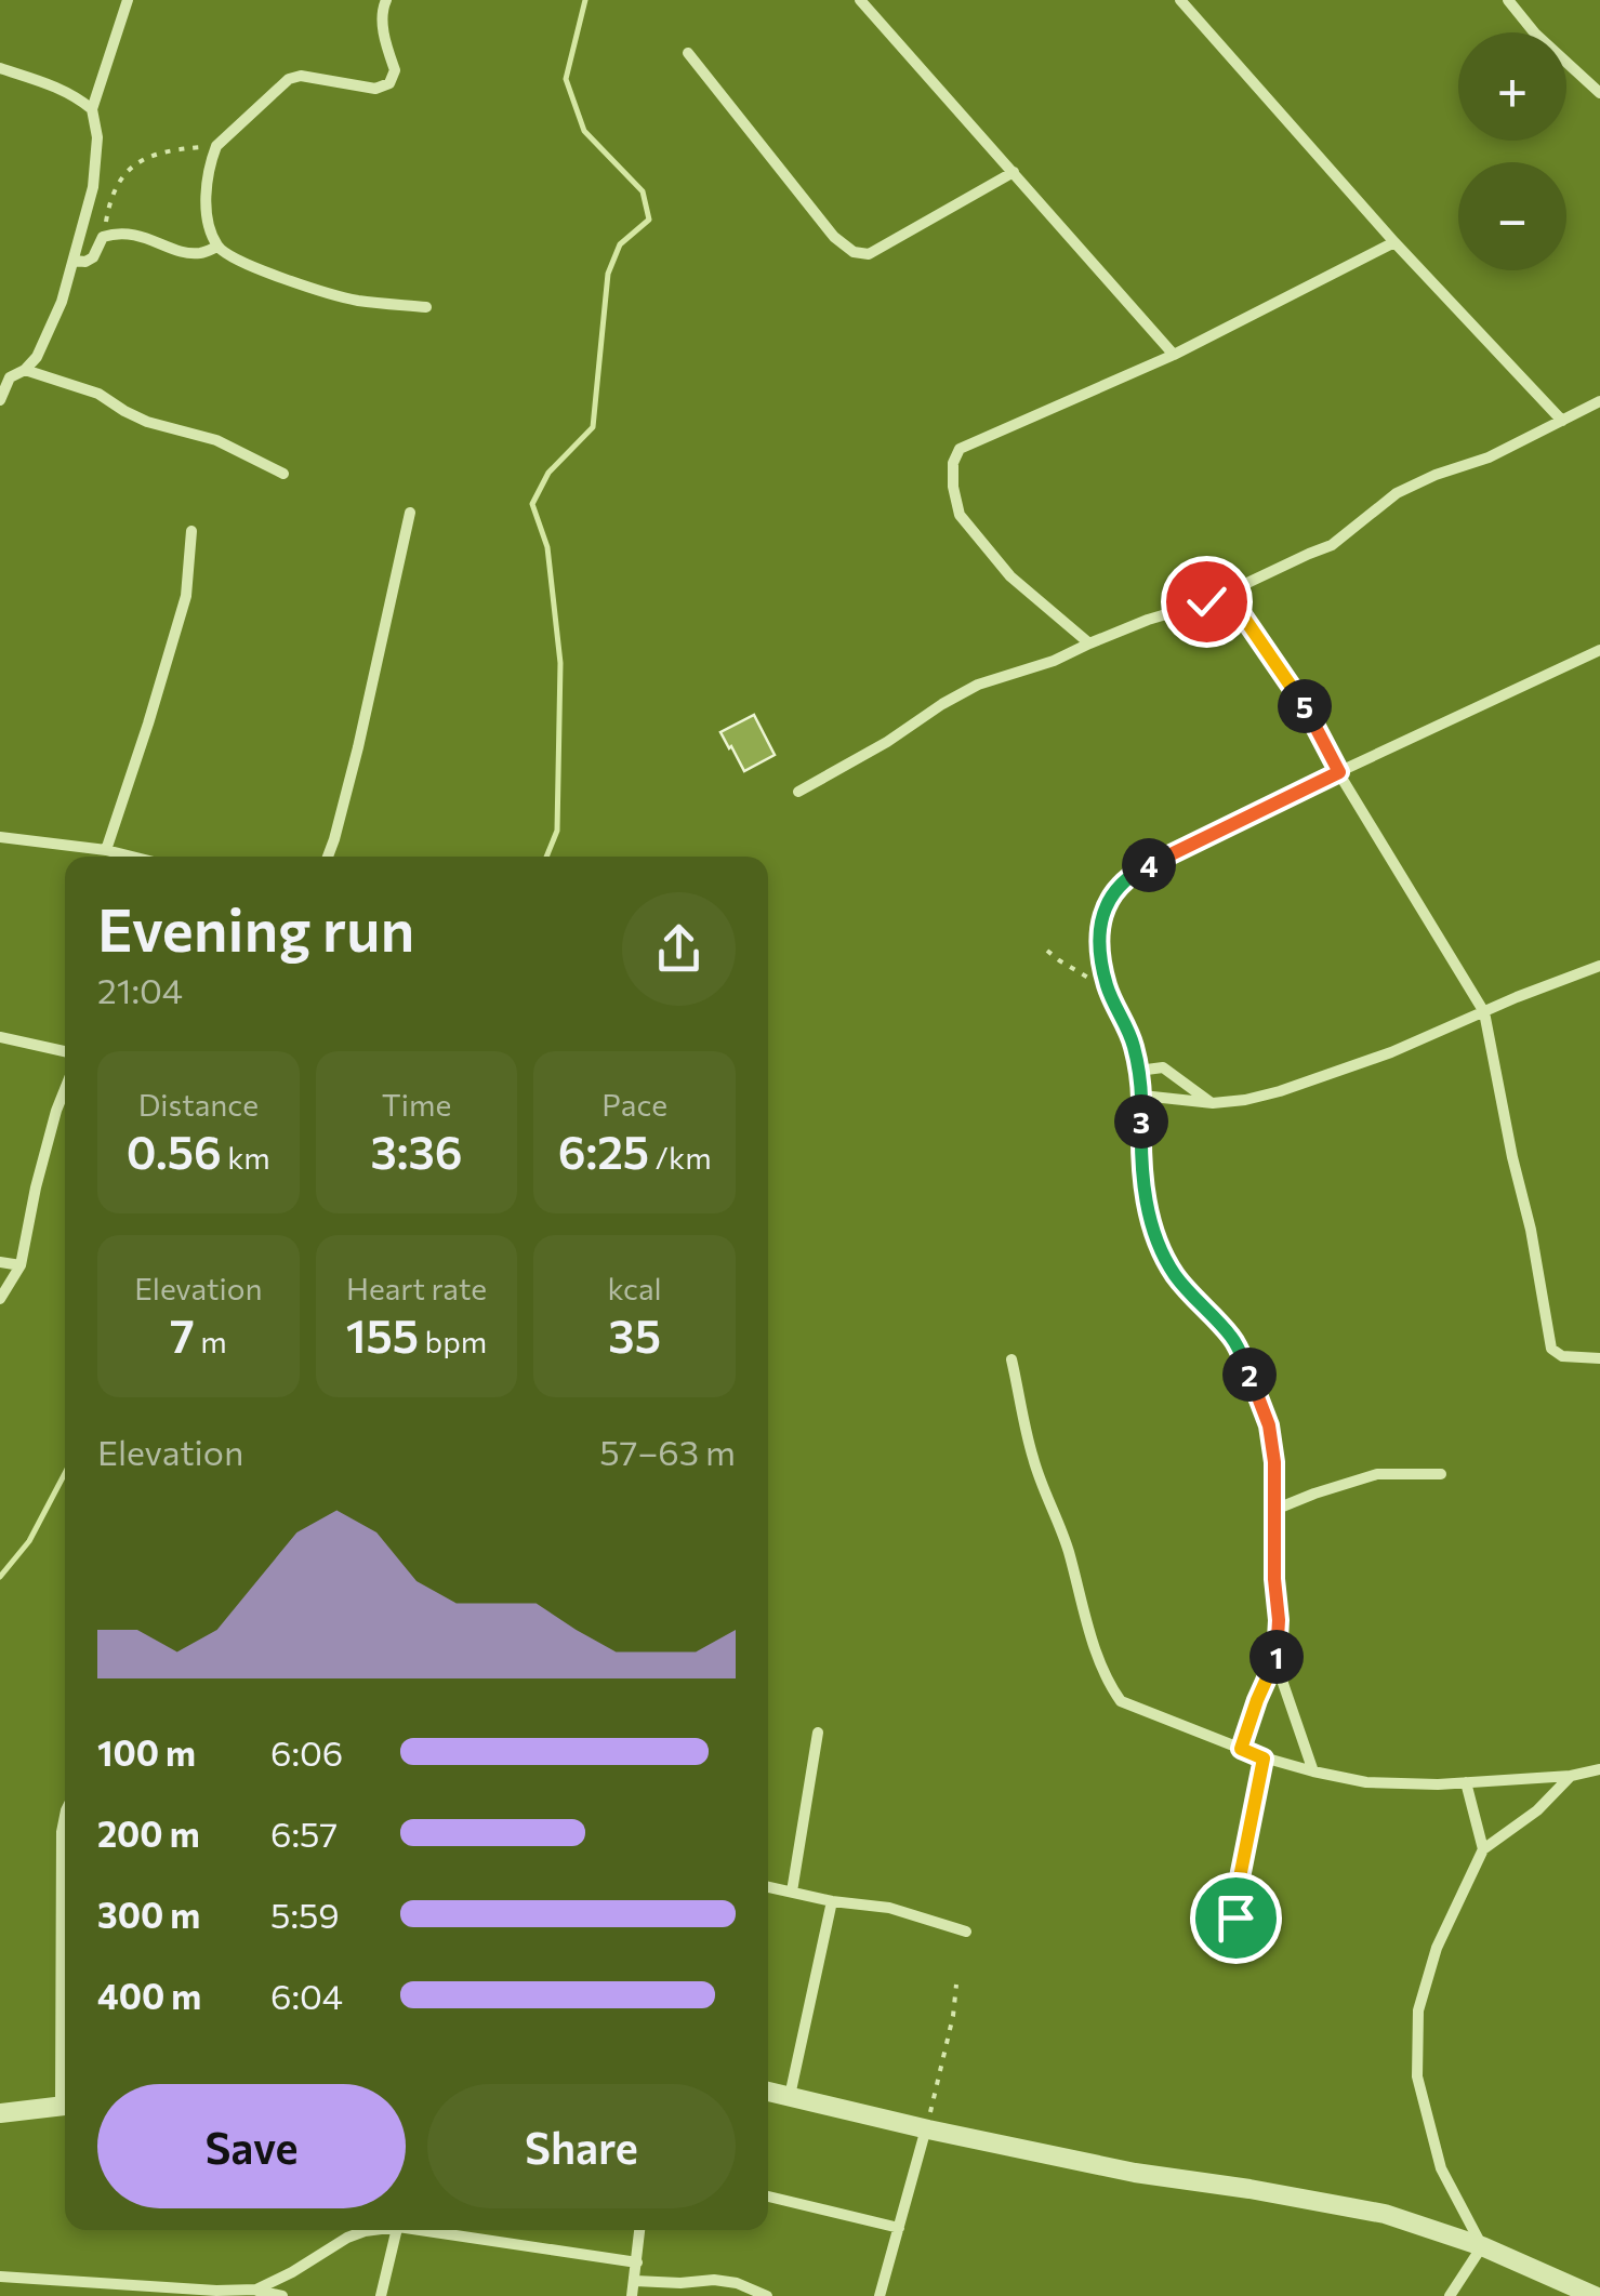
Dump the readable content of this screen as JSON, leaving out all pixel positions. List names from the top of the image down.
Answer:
{
  "page": {
    "map_buttons": ["+", "−"],
    "pins": [
      "5",
      "4",
      "3",
      "2",
      "1"
    ],
    "heading": ["Evening run", "21:04"],
    "stats": [
      ["Distance", "0.56 km"],
      ["Time", "3:36"],
      ["Pace", "6:25 /km"],
      ["Elevation", "7 m"],
      ["Heart rate", "155 bpm"],
      ["kcal", "35"]
    ],
    "chart": ["Elevation", "57–63 m"],
    "list": [
      {
        "name": "100 m",
        "note": "6:06"
      },
      {
        "name": "200 m",
        "note": "6:57"
      },
      {
        "name": "300 m",
        "note": "5:59"
      },
      {
        "name": "400 m",
        "note": "6:04"
      }
    ],
    "buttons": ["Save", "Share"]
  }
}
